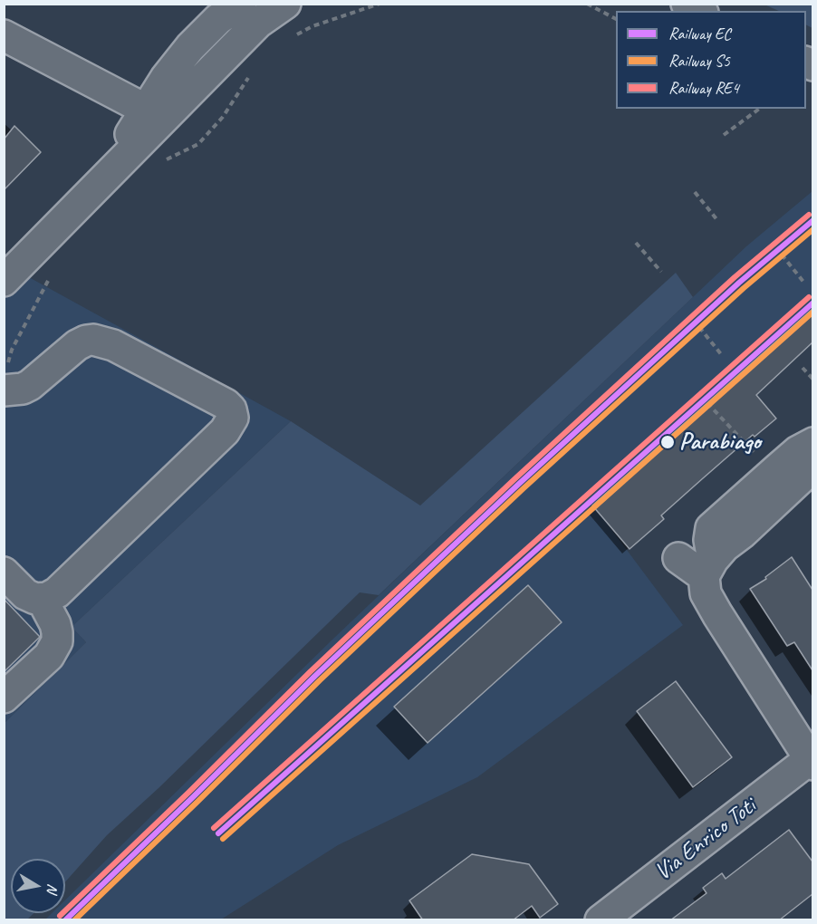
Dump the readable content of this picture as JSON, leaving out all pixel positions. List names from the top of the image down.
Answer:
{
  "streets": {
    "street": ["Via Enrico Toti"]
  },
  "places": ["Parabiago"],
  "lines": ["rail line RE4", "rail line EC", "rail line S5"],
  "legend": ["Railway EC", "Railway S5", "Railway RE4"],
  "north": "right"
}
